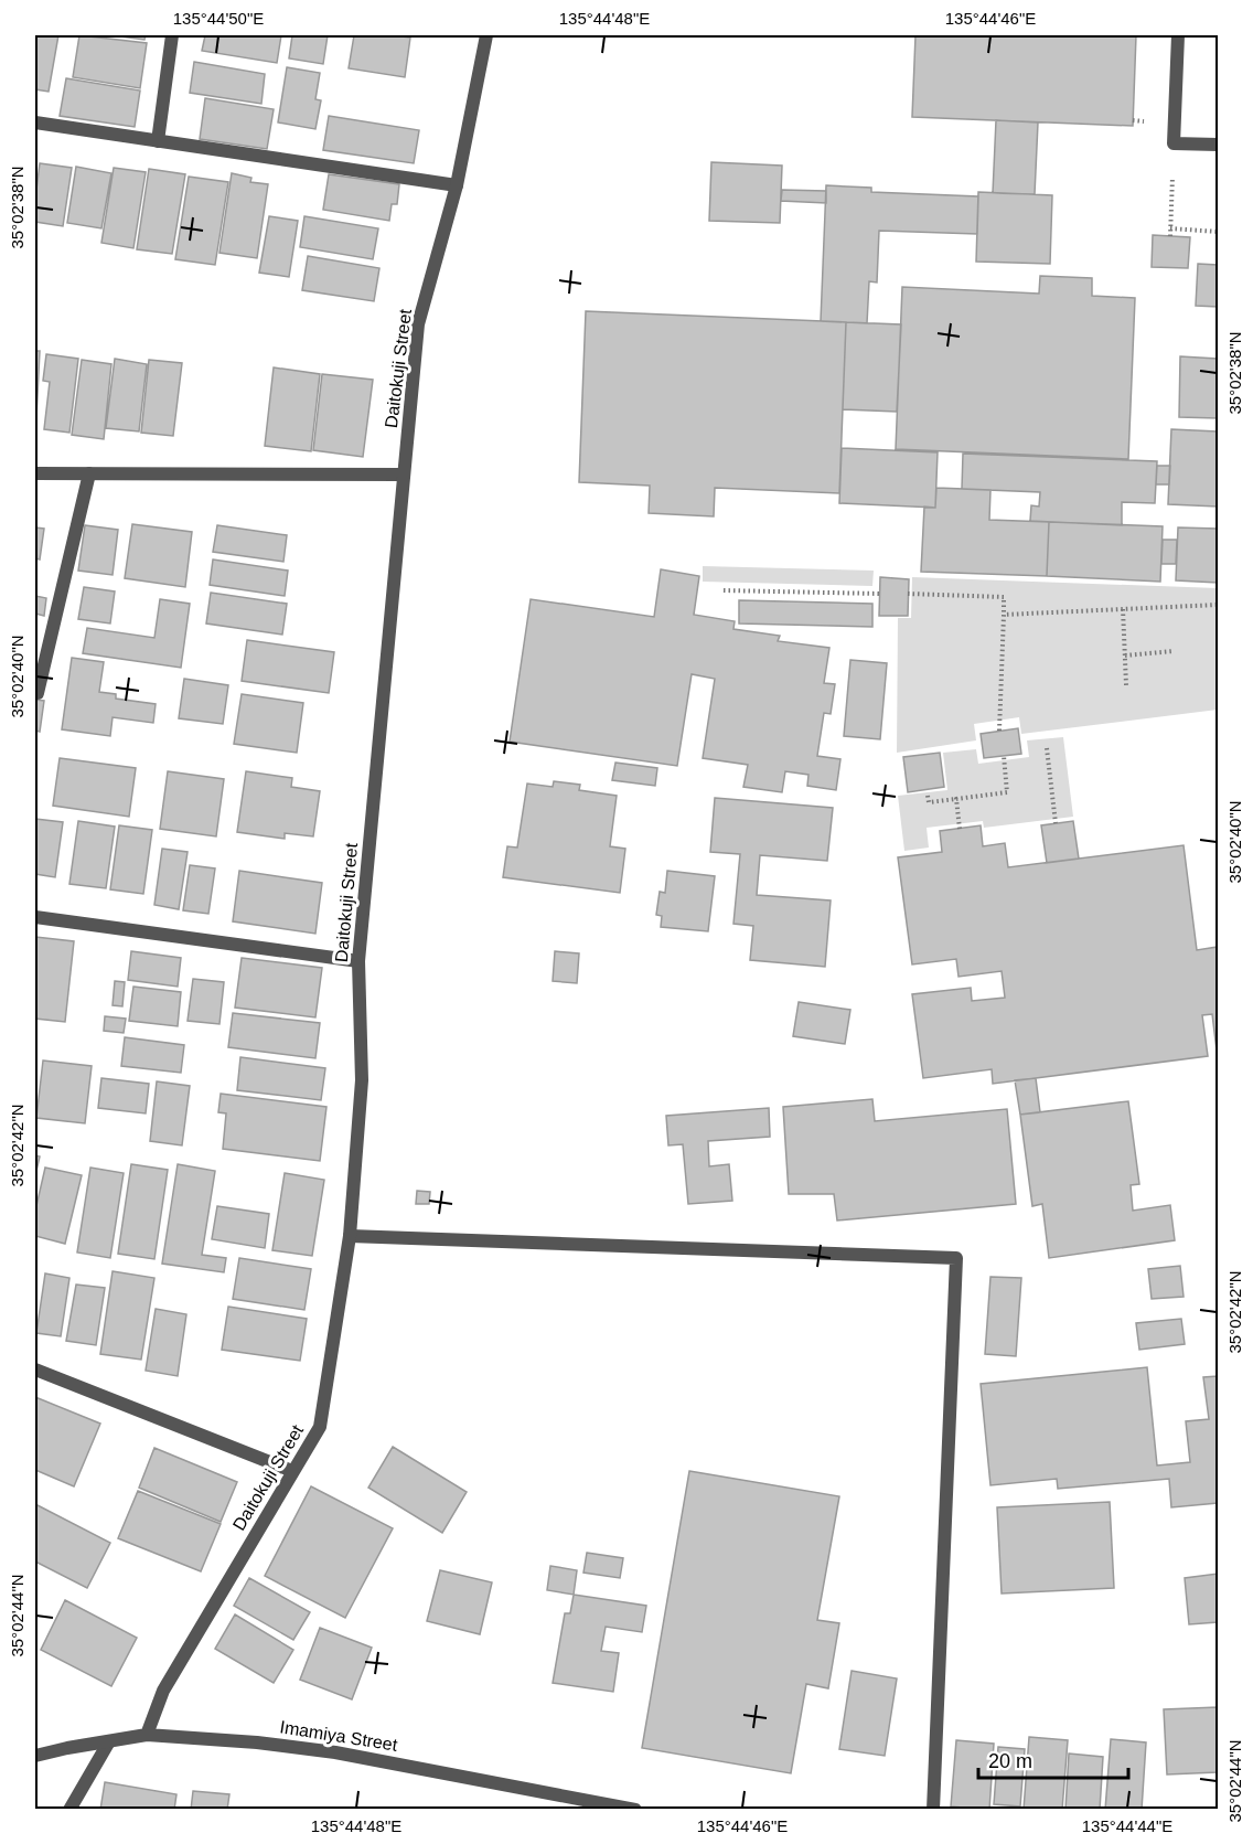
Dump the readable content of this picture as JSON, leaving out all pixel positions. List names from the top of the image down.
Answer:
{
  "streets": {
    "street": ["Daitokuji Street", "Imamiya Street"]
  },
  "crossings": [
    ["Daitokuji Street", "Imamiya Street"]
  ],
  "scale_bar": "20 m",
  "coordinates": [
    "135°44'50\"E",
    "135°44'48\"E",
    "135°44'46\"E",
    "35°02'38\"N",
    "35°02'40\"N",
    "35°02'42\"N",
    "35°02'44\"N",
    "135°44'44\"E"
  ]
}
